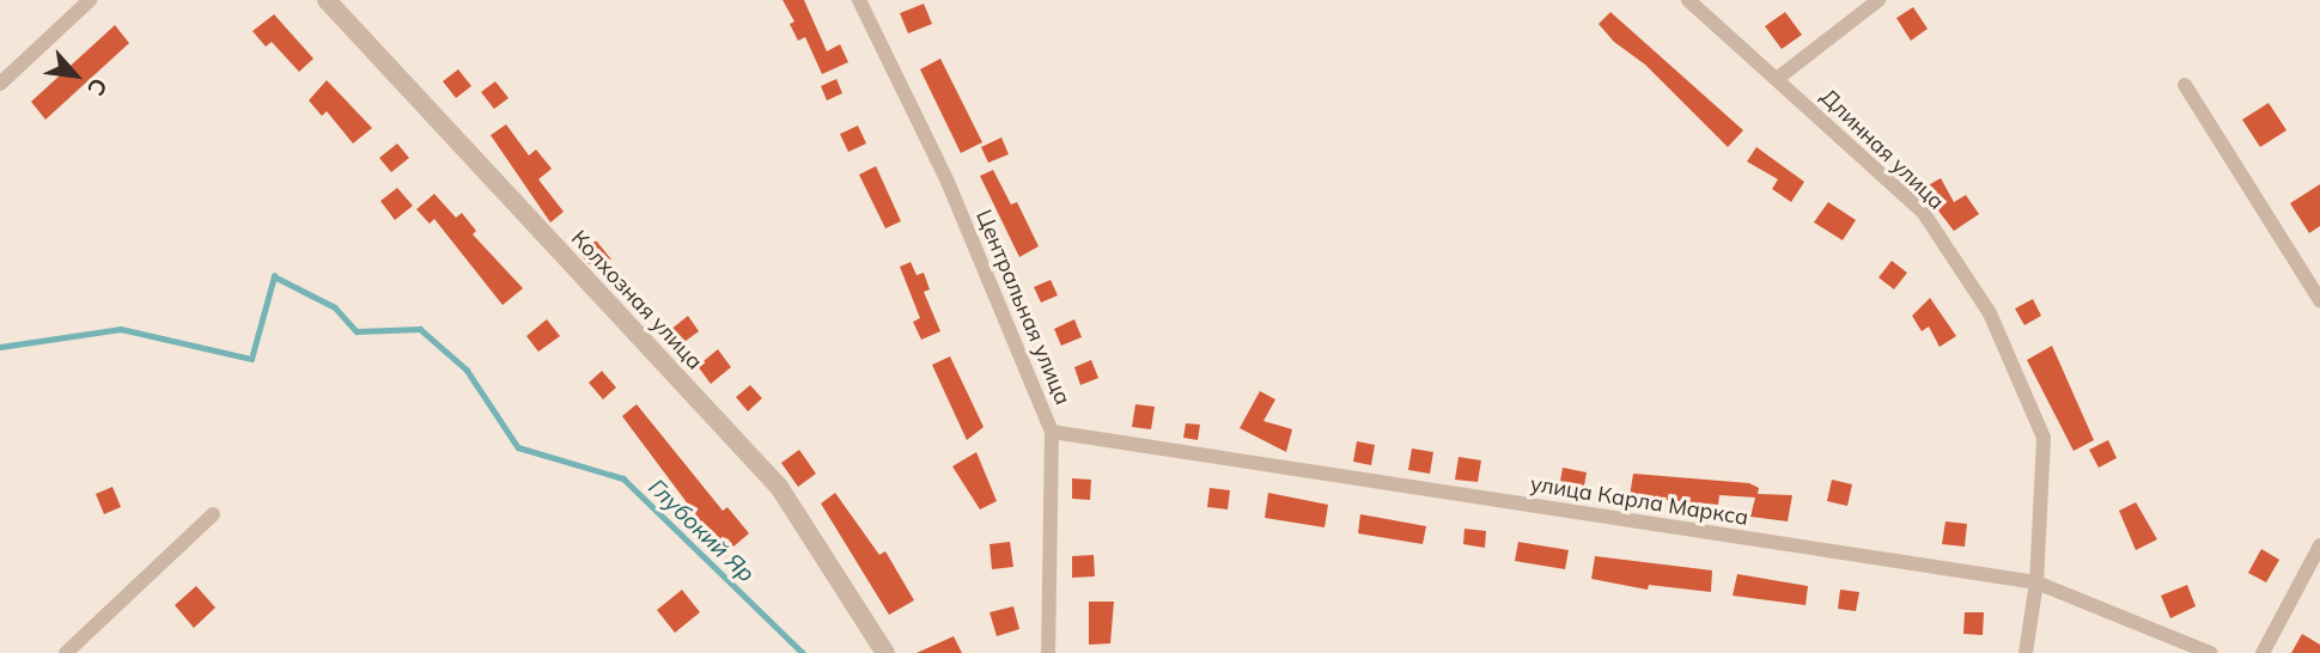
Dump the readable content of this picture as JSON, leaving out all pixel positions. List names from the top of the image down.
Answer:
{
  "streets": {
    "street": [
      "Длинная улица",
      "Колхозная улица",
      "Центральная улица",
      "улица Карла Маркса"
    ]
  },
  "crossings": [
    ["Длинная улица", "улица Карла Маркса"],
    ["Центральная улица", "улица Карла Маркса"]
  ],
  "water": ["Глубокий Яр"],
  "north": "bottom right"
}
